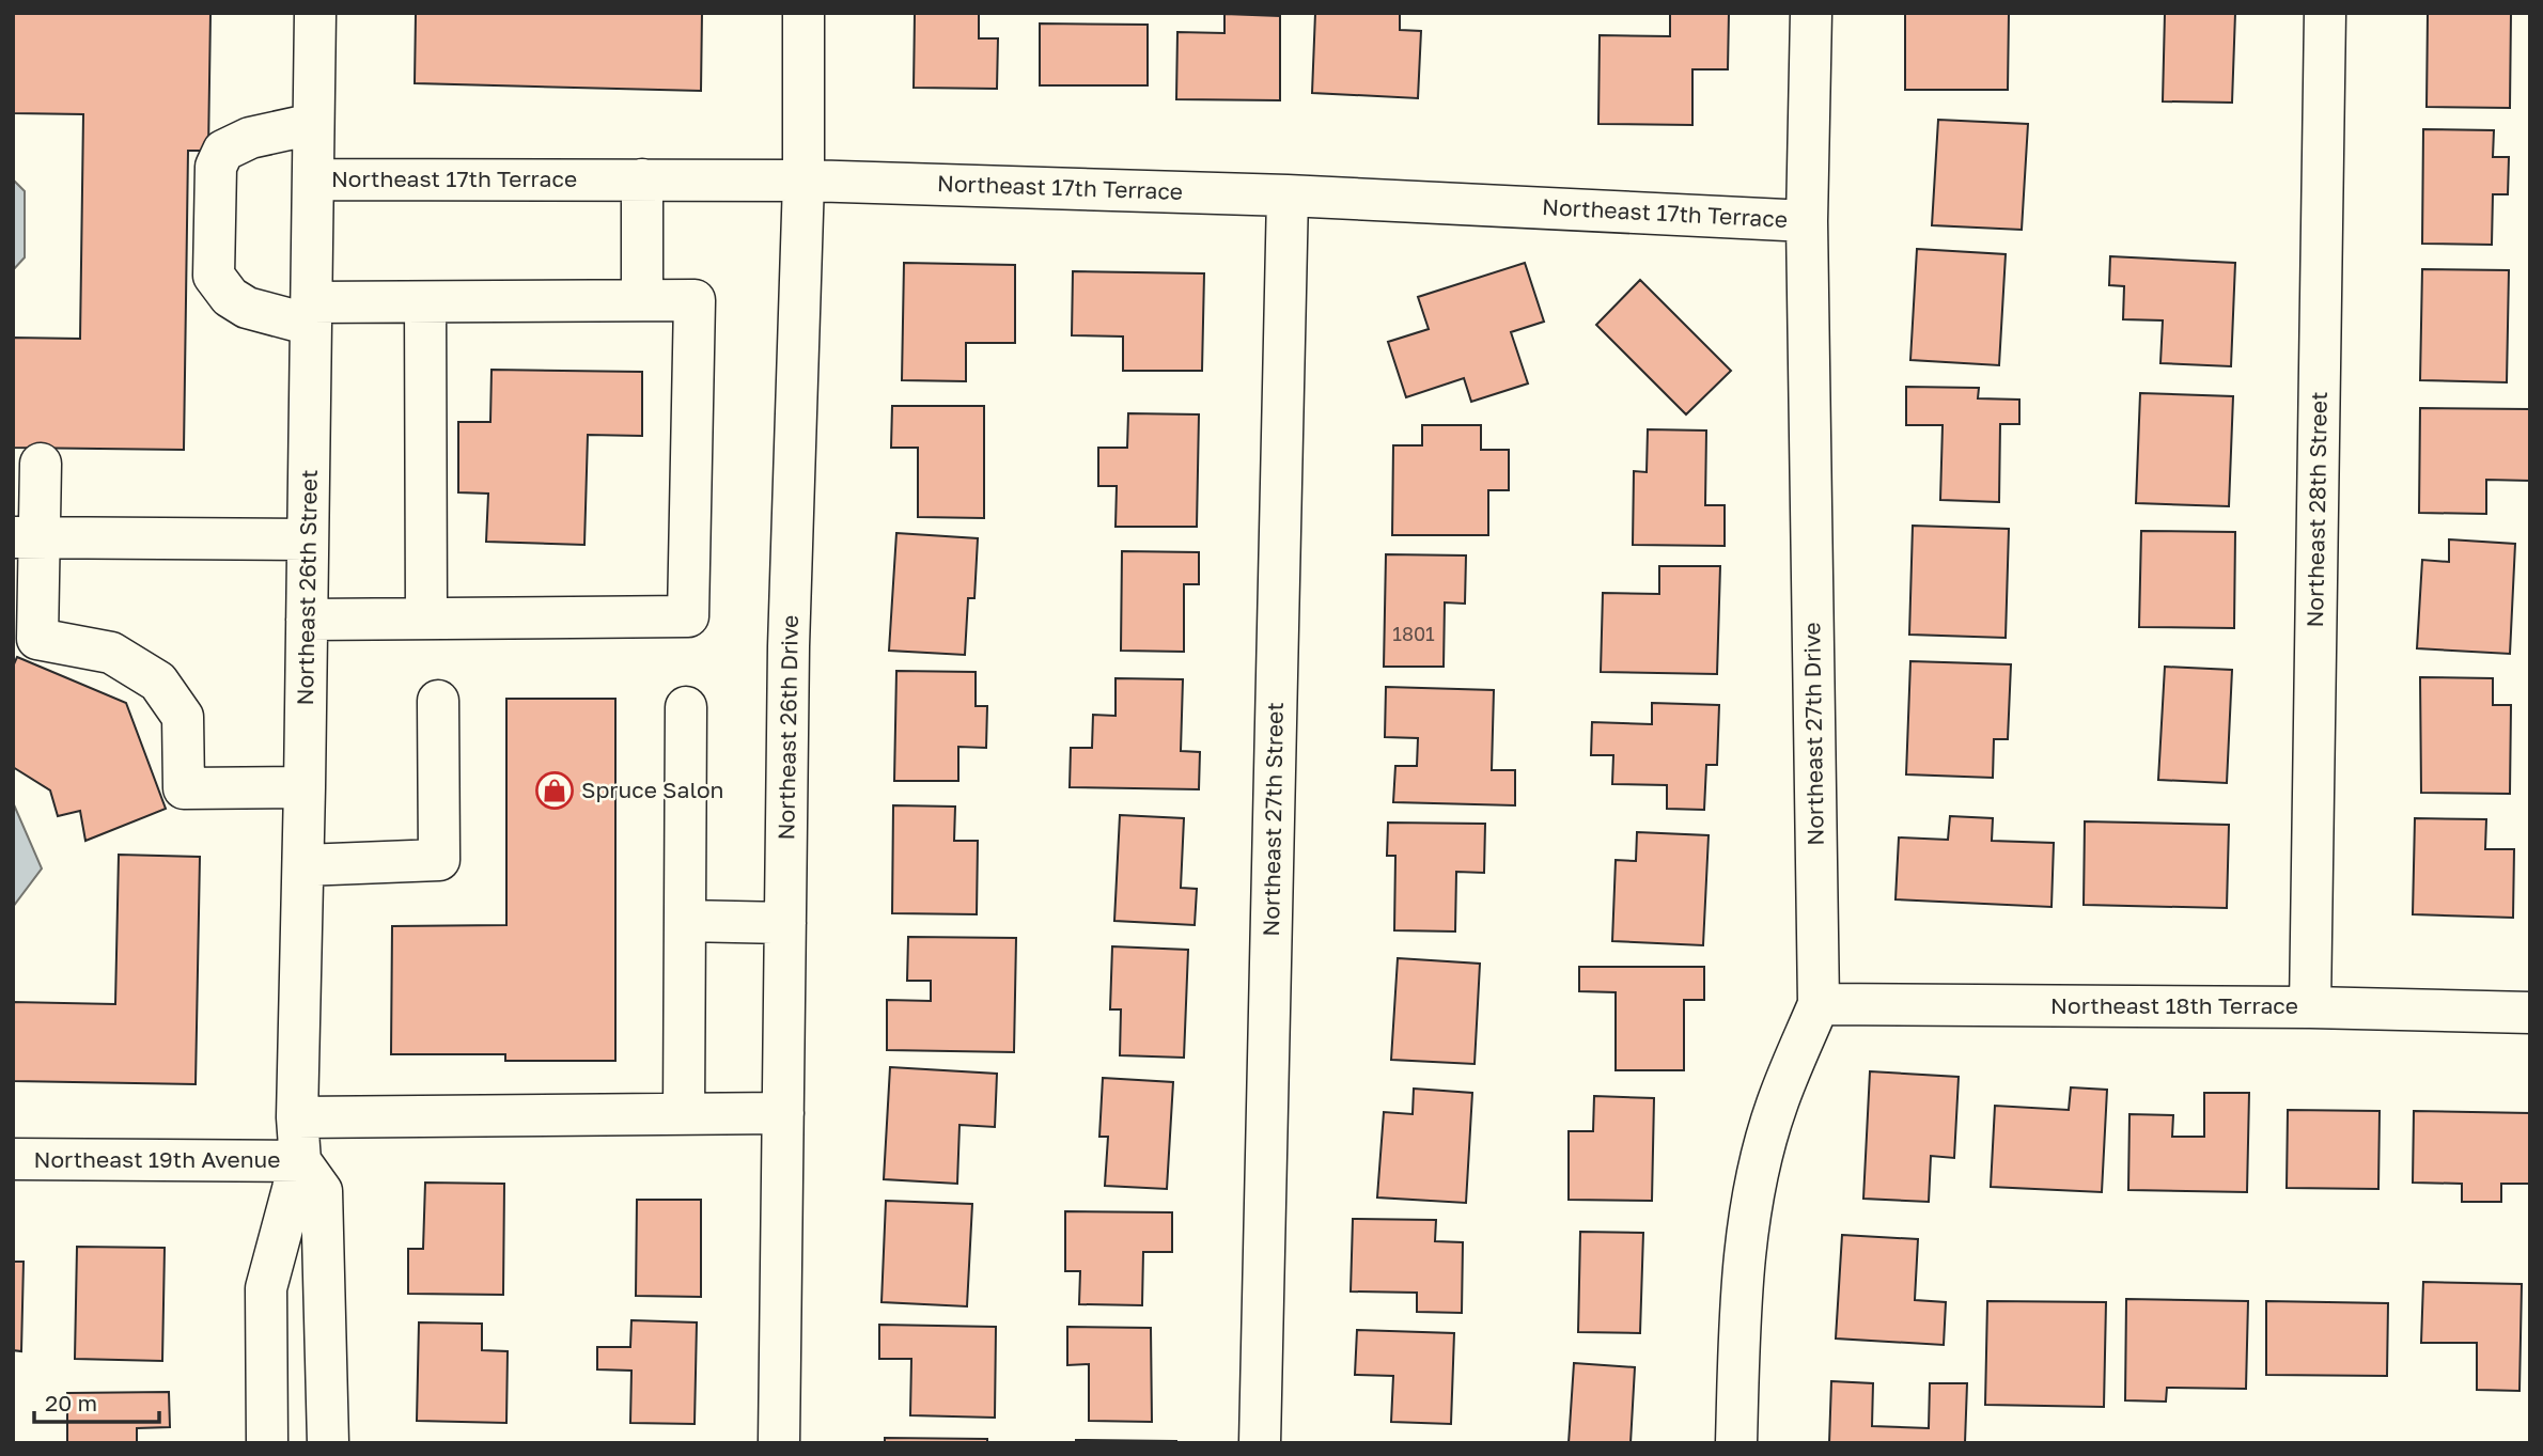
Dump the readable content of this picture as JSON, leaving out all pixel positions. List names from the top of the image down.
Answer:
{
  "streets": {
    "street": [
      "Northeast 17th Terrace",
      "Northeast 28th Street",
      "Northeast 26th Street",
      "Northeast 26th Drive",
      "Northeast 27th Drive",
      "Northeast 27th Street",
      "Northeast 18th Terrace",
      "Northeast 19th Avenue"
    ]
  },
  "crossings": [
    ["Northeast 17th Terrace", "Northeast 26th Street"],
    ["Northeast 17th Terrace", "Northeast 26th Drive"],
    ["Northeast 17th Terrace", "Northeast 27th Drive"],
    ["Northeast 17th Terrace", "Northeast 27th Street"],
    ["Northeast 28th Street", "Northeast 18th Terrace"],
    ["Northeast 26th Street", "Northeast 19th Avenue"],
    ["Northeast 27th Drive", "Northeast 18th Terrace"]
  ],
  "places": {
    "shop": ["Spruce Salon"]
  },
  "house_numbers": ["1801"],
  "scale_bar": "20 m"
}
